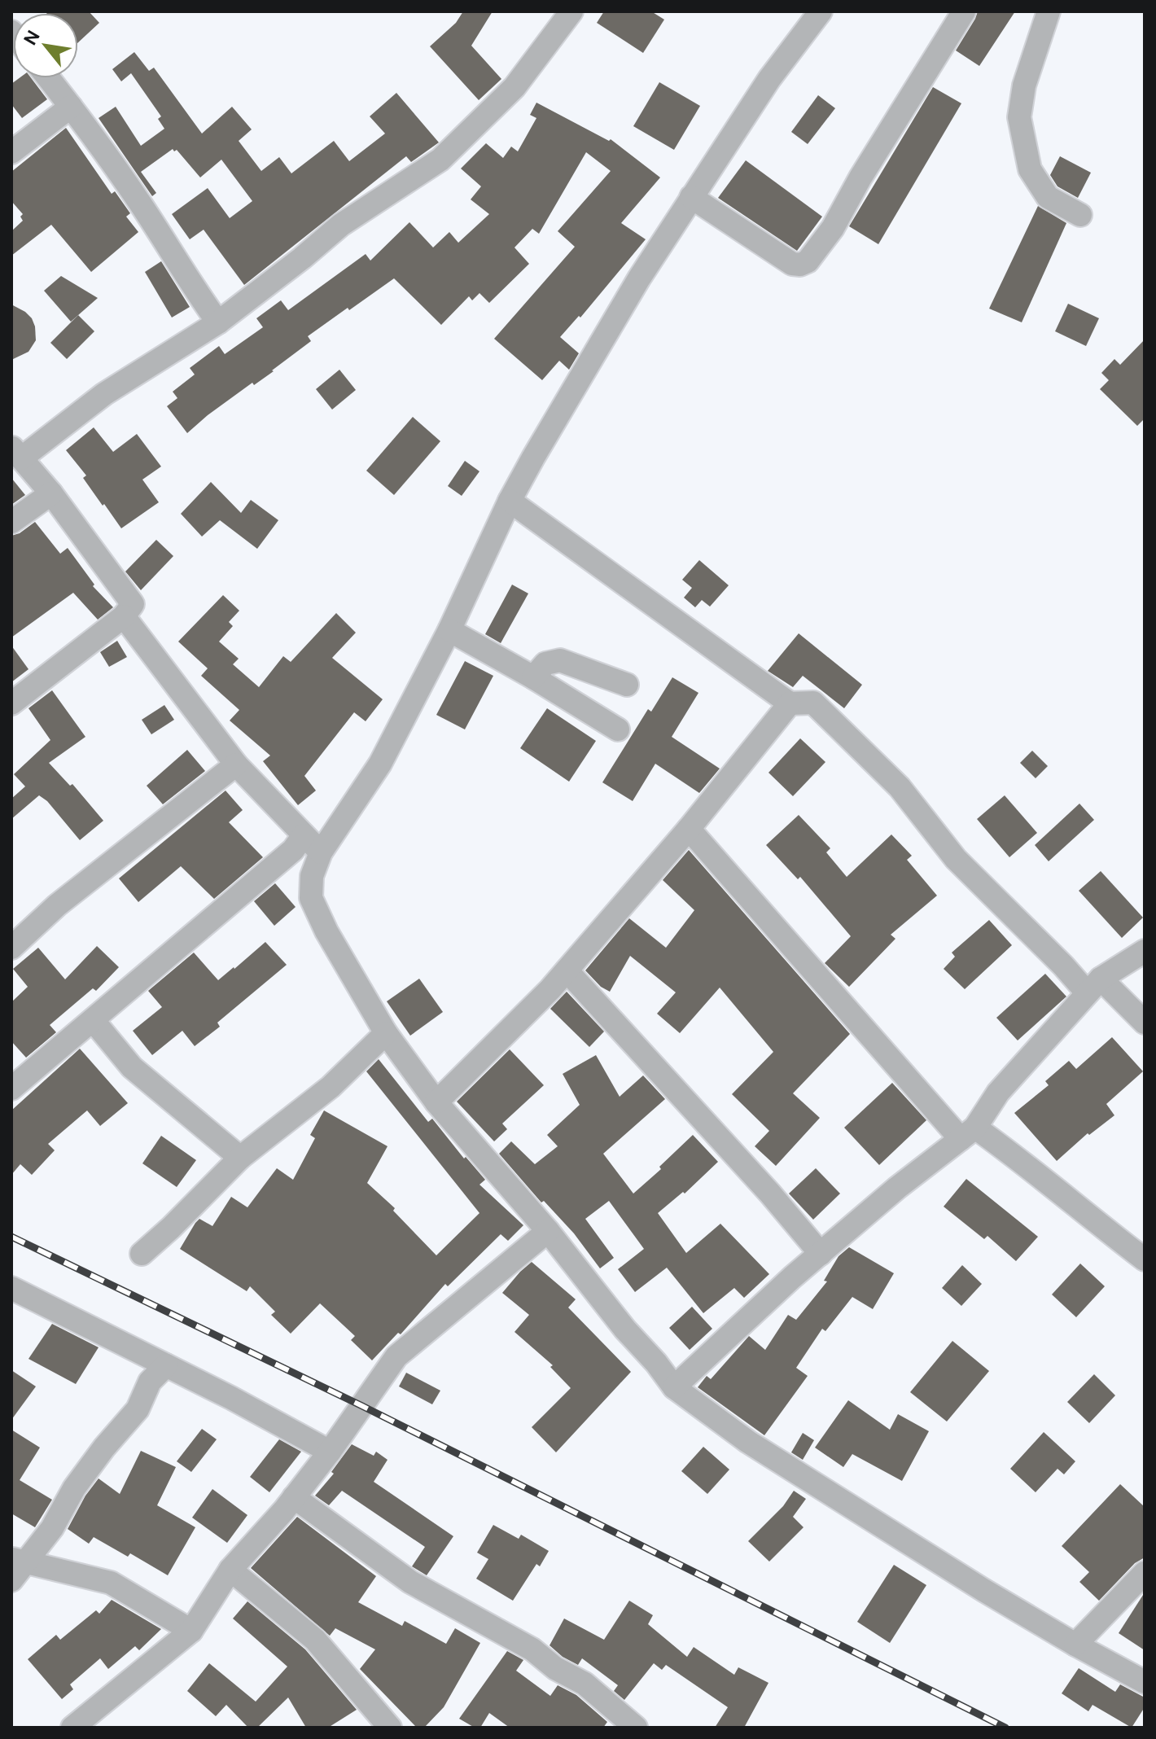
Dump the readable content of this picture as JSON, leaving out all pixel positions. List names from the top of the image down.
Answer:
{
  "north": "top left"
}
